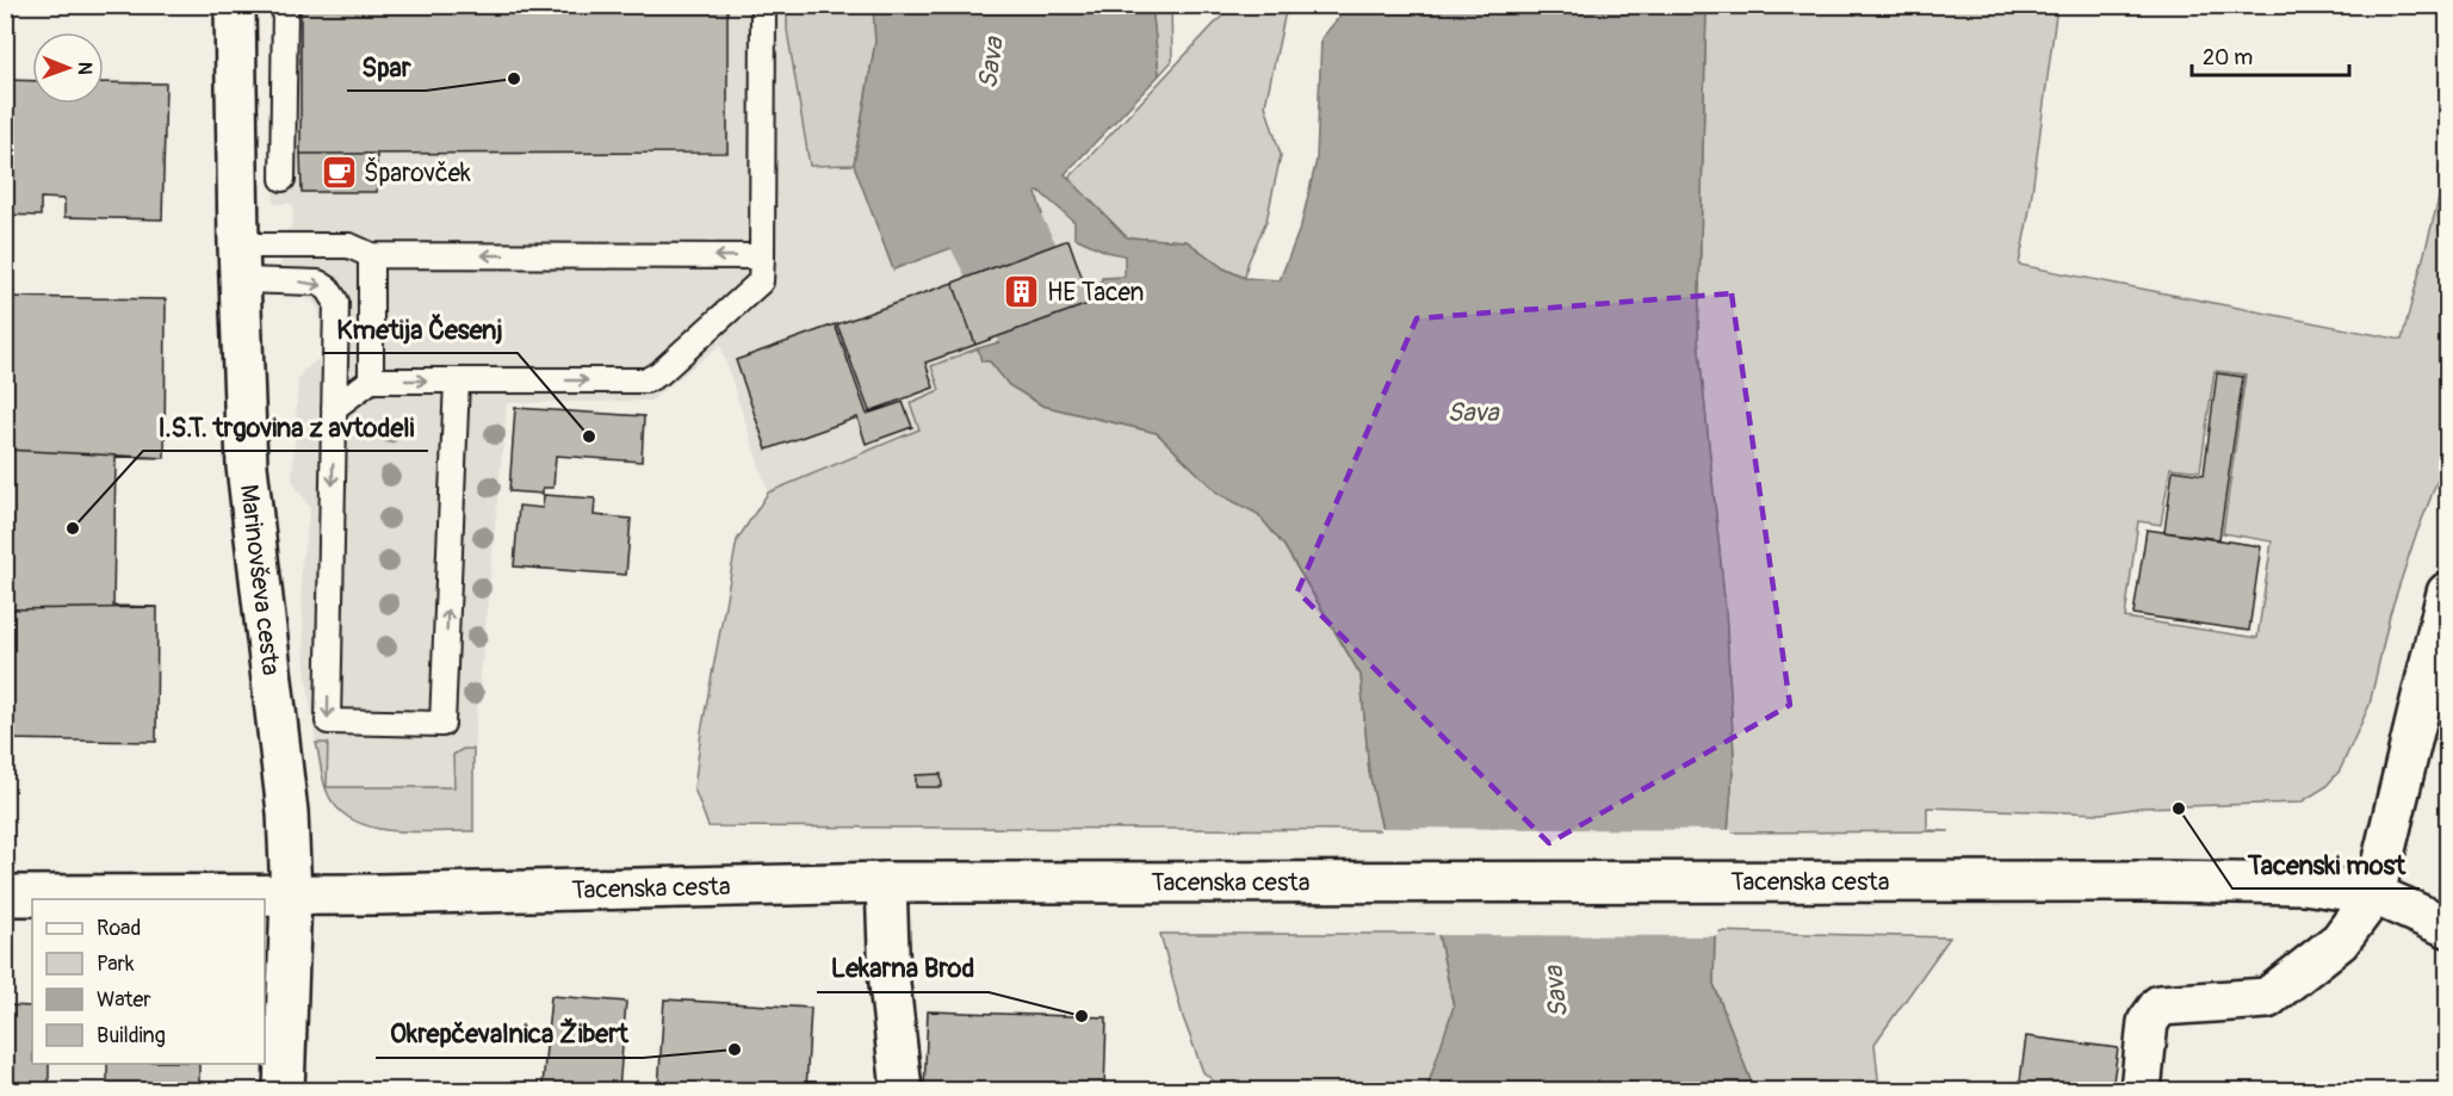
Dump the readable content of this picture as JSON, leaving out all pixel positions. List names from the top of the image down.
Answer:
{
  "streets": {
    "main road": ["Marinovševa cesta", "Tacenska cesta"]
  },
  "crossings": [
    ["Marinovševa cesta", "Tacenska cesta"]
  ],
  "water": ["Sava"],
  "places": {
    "other": [
      "Spar",
      "Kmetija Česenj",
      "I.S.T. trgovina z avtodeli",
      "Tacenski most",
      "Lekarna Brod",
      "Okrepčevalnica Žibert"
    ],
    "cafe": ["Šparovček"],
    "building": ["HE Tacen"]
  },
  "legend": [
    "Road",
    "Park",
    "Water",
    "Building"
  ],
  "scale_bar": "20 m",
  "north": "right"
}
